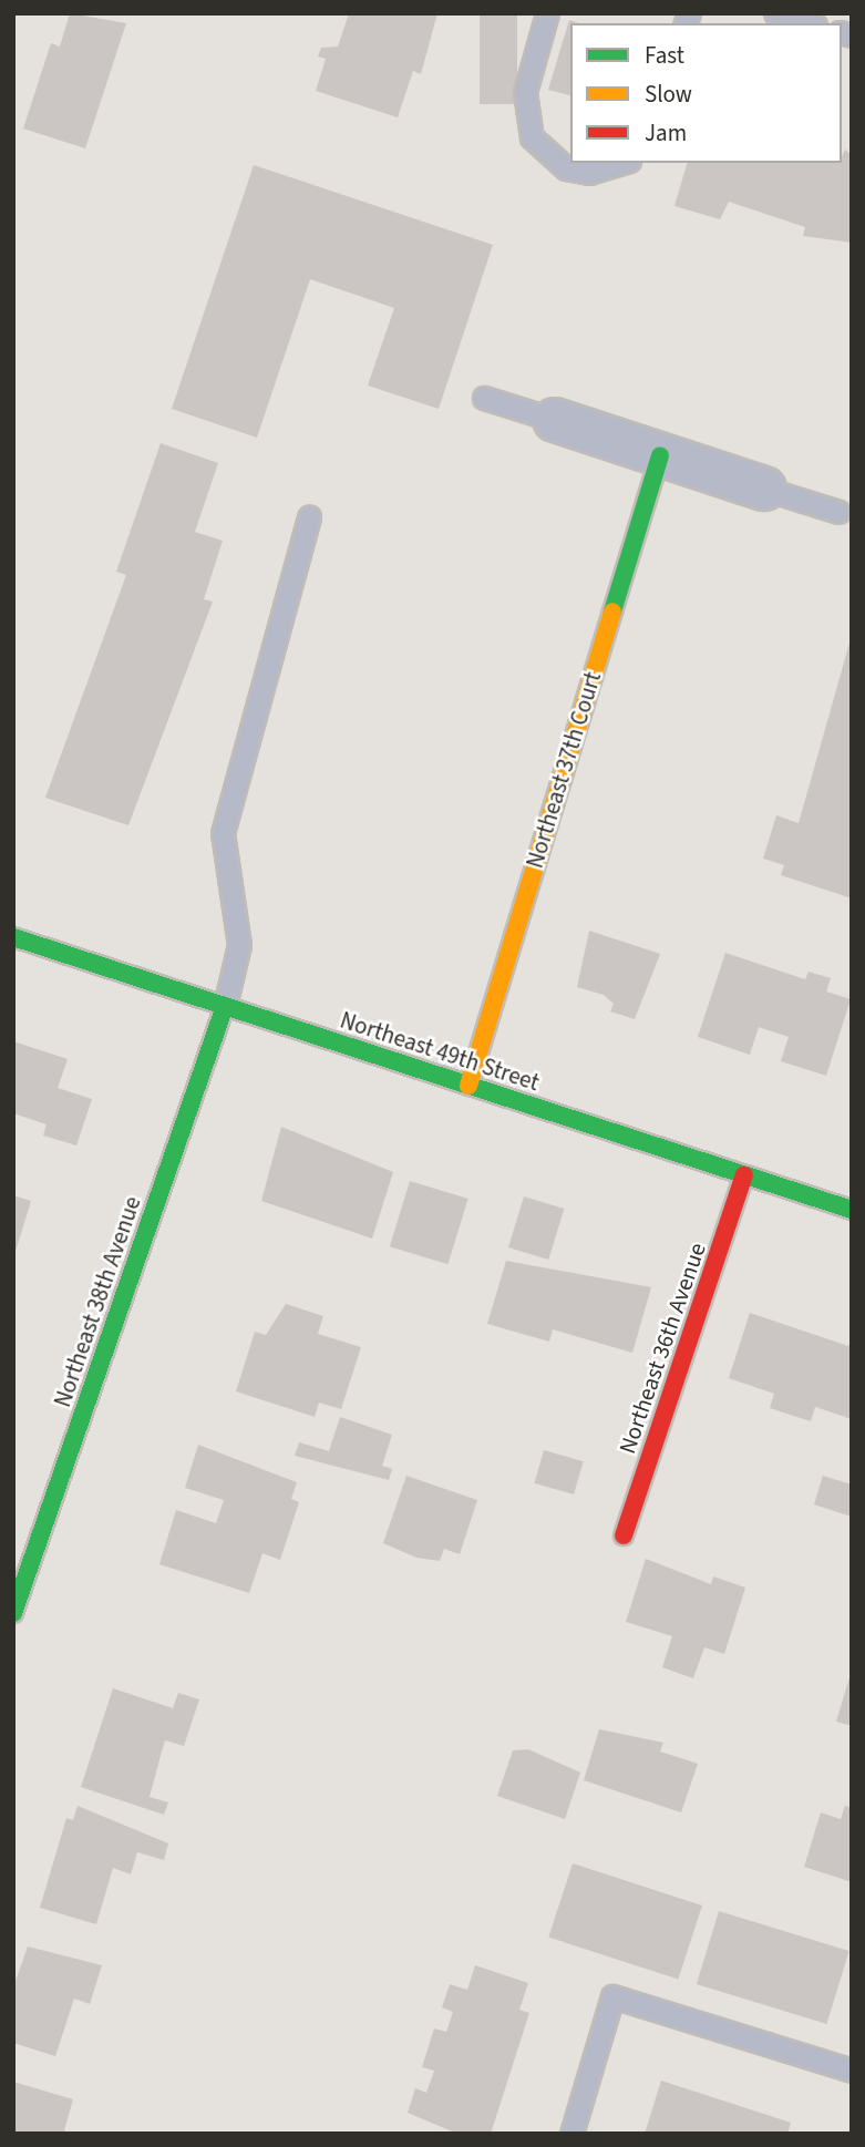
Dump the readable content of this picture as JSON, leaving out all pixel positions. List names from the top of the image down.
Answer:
{
  "streets": {
    "street": [
      "Northeast 37th Court",
      "Northeast 49th Street",
      "Northeast 38th Avenue",
      "Northeast 36th Avenue"
    ]
  },
  "crossings": [
    ["Northeast 37th Court", "Northeast 49th Street"],
    ["Northeast 49th Street", "Northeast 38th Avenue"],
    ["Northeast 49th Street", "Northeast 36th Avenue"]
  ],
  "legend": ["Fast", "Slow", "Jam"]
}
